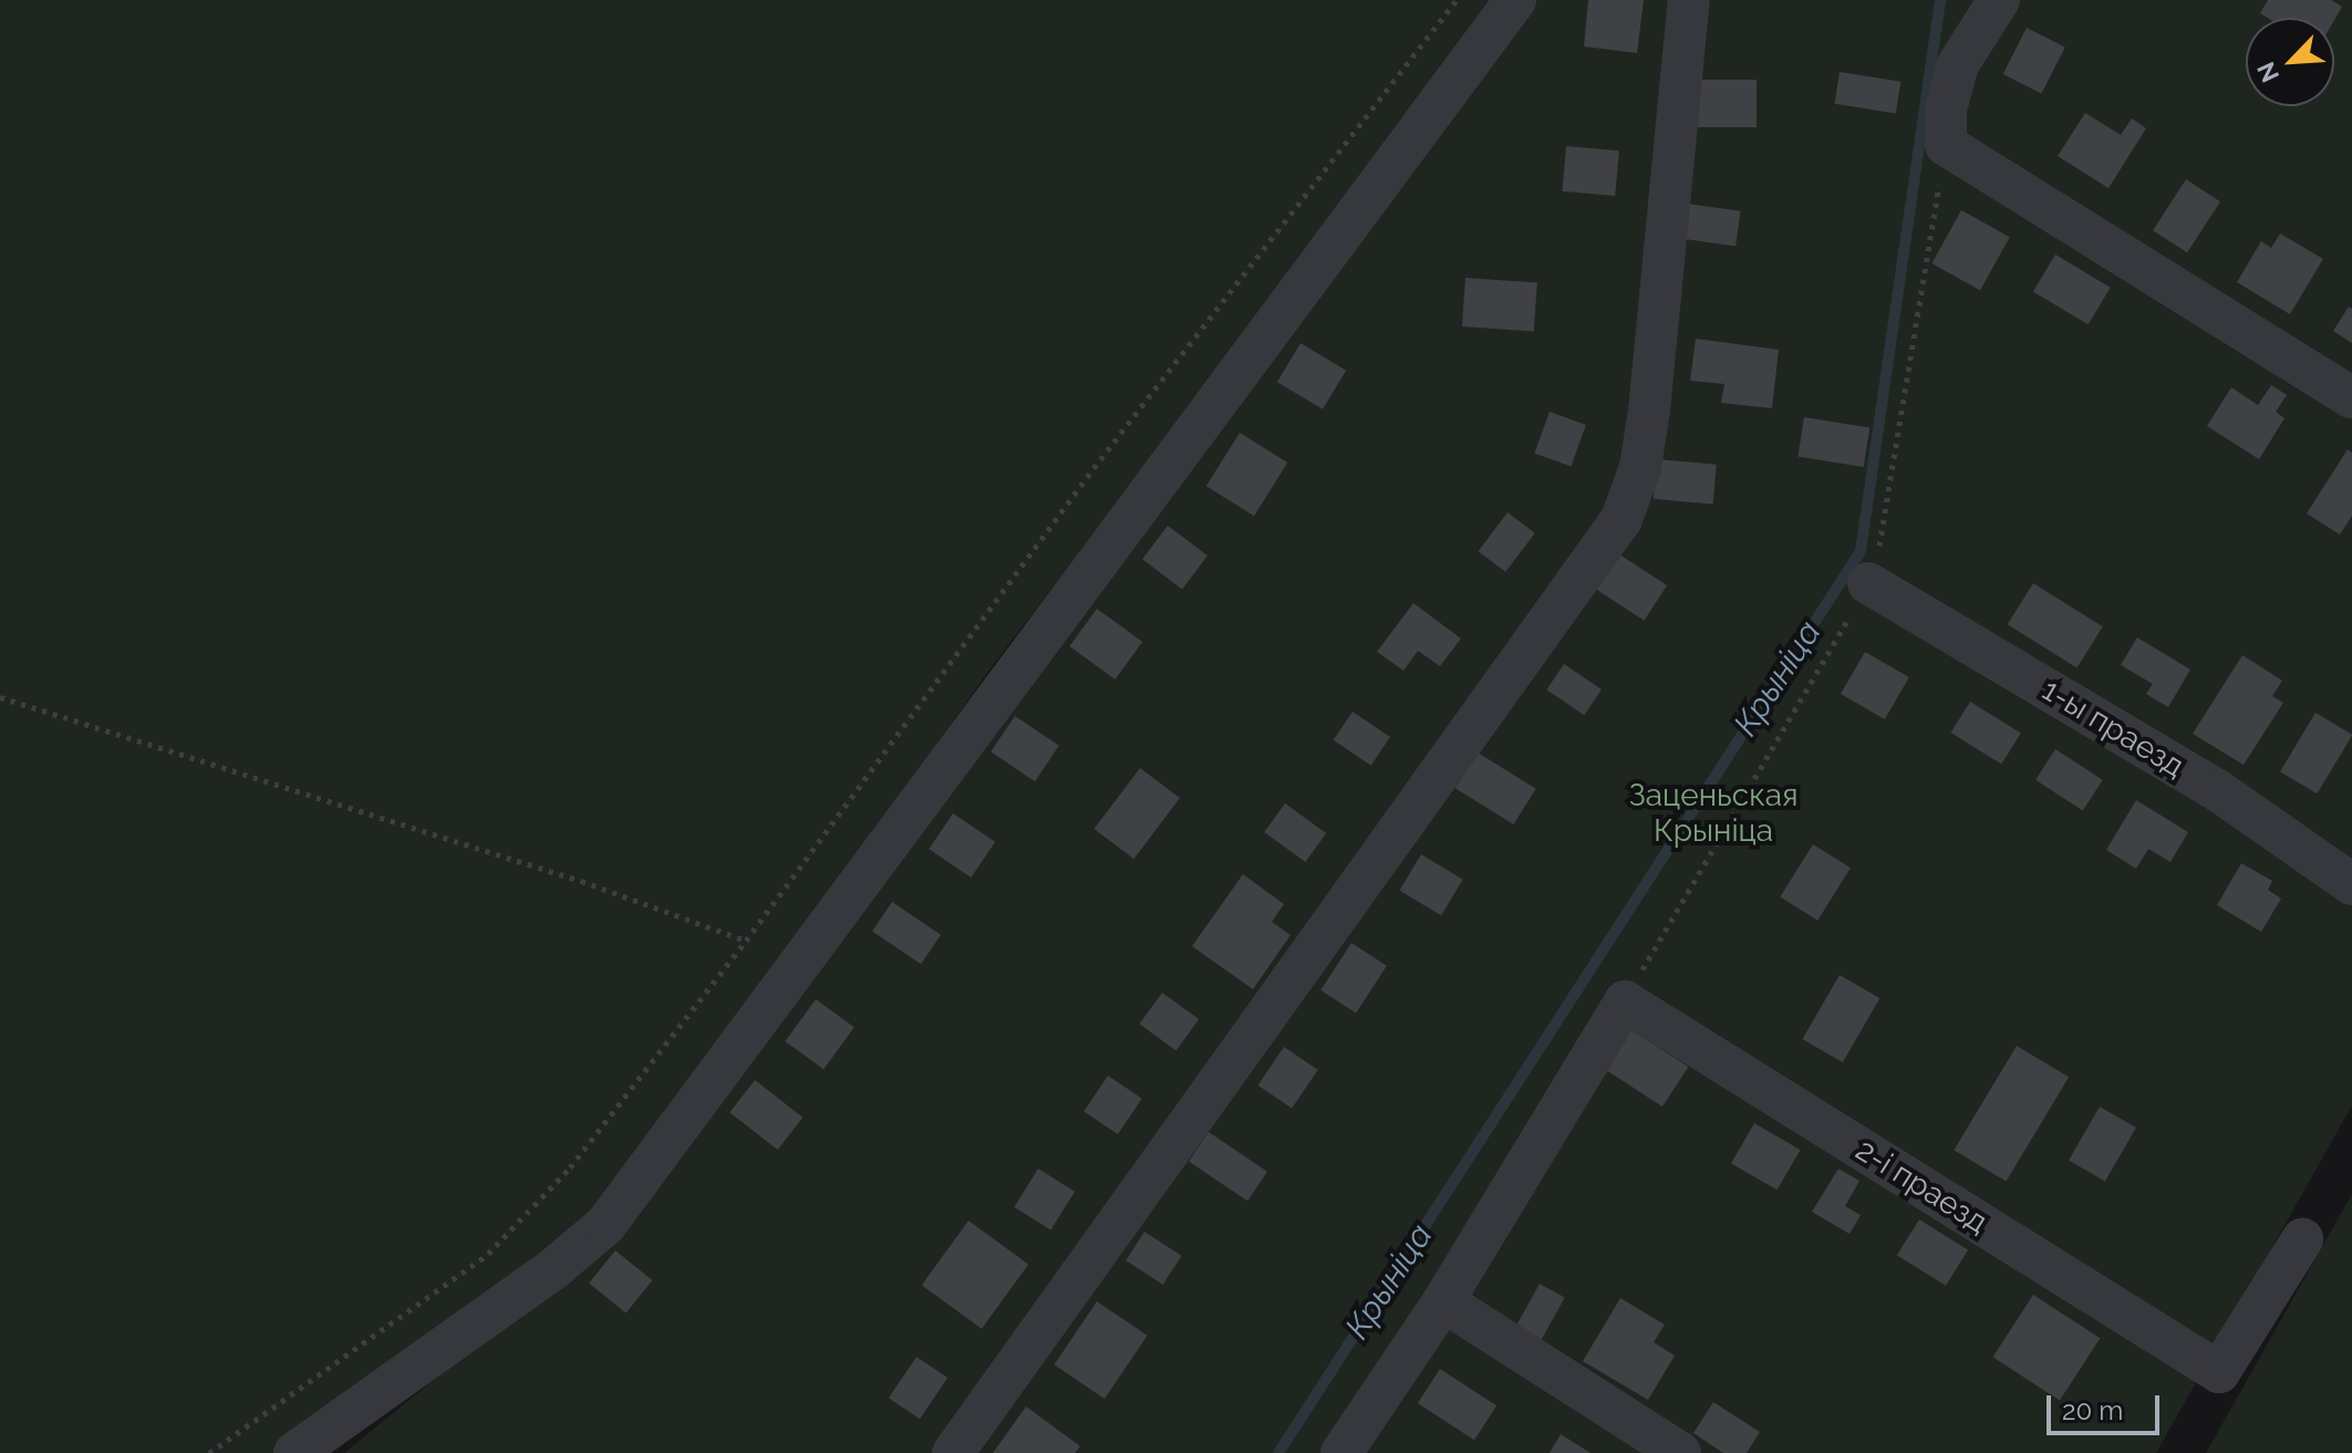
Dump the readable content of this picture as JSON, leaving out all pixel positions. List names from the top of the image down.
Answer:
{
  "streets": {
    "street": ["1-ы праезд", "2-і праезд"]
  },
  "water": ["Крыніца"],
  "parks": ["Заценьская Крыніца"],
  "scale_bar": "20 m",
  "north": "bottom left"
}
